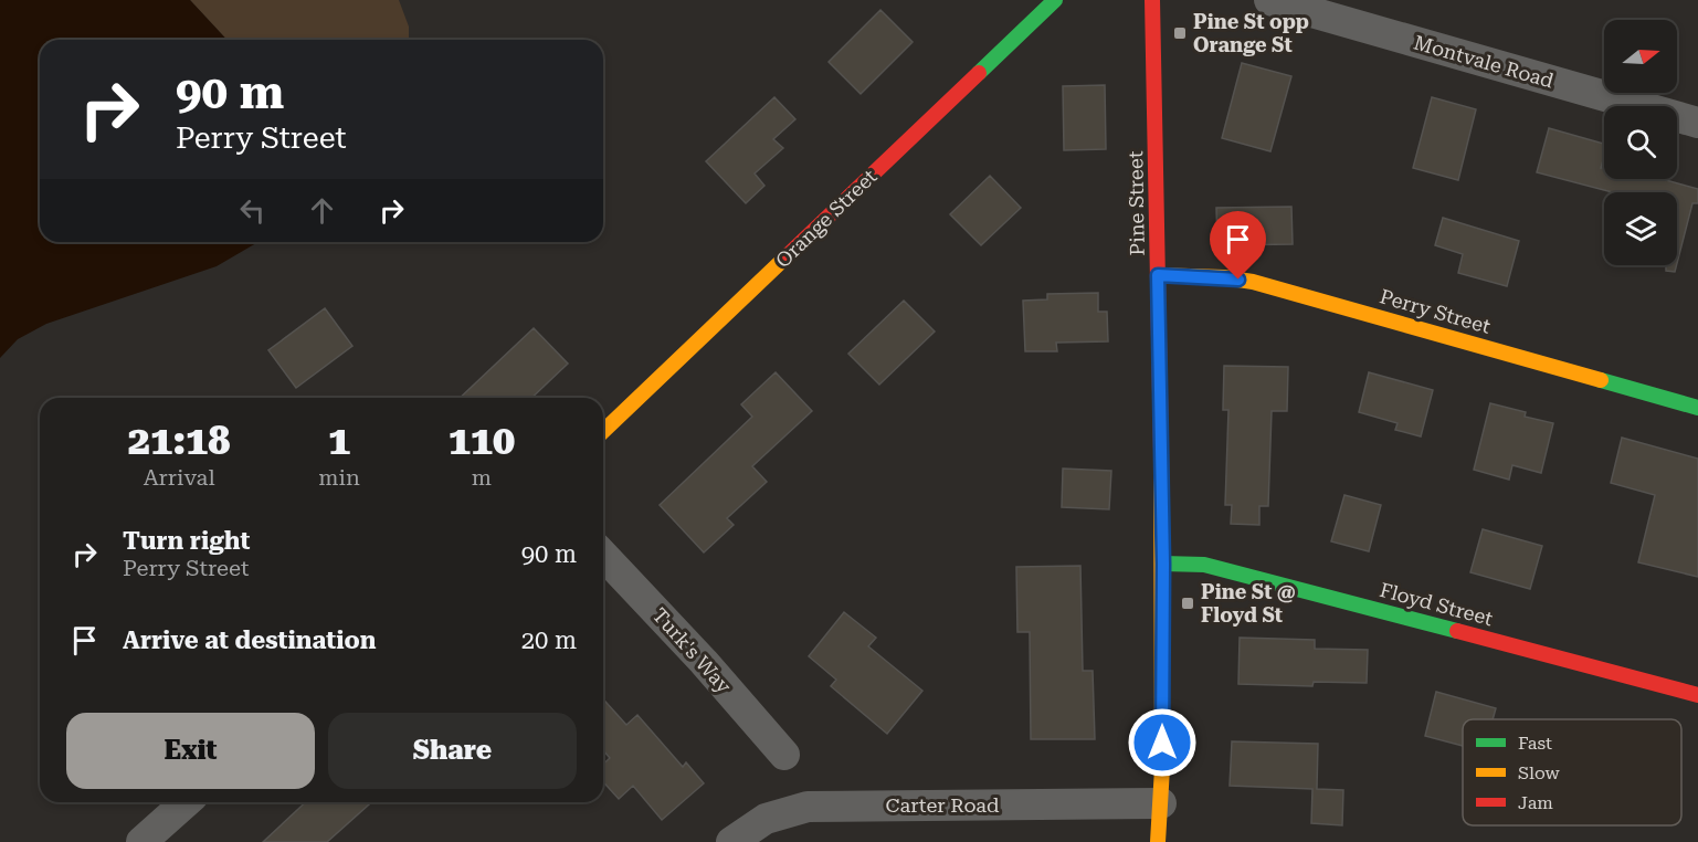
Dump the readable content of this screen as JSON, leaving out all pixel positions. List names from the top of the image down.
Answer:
{
  "streets": {
    "street": [
      "Montvale Road",
      "Pine Street",
      "Orange Street",
      "Perry Street",
      "Floyd Street",
      "Turk's Way",
      "Carter Road"
    ]
  },
  "crossings": [
    ["Pine Street", "Perry Street"],
    ["Pine Street", "Floyd Street"],
    ["Pine Street", "Carter Road"]
  ],
  "places": {
    "transit": ["Pine St opp Orange St", "Pine St @ Floyd St"]
  },
  "legend": ["Fast", "Slow", "Jam"],
  "north": "right",
  "page": {
    "turn": ["90 m", "Perry Street"],
    "eta": [
      "21:18",
      "Arrival",
      "1",
      "min",
      "110",
      "m"
    ],
    "list": [
      {
        "name": "Turn right",
        "note": "Perry Street",
        "value": "90 m"
      },
      {
        "name": "Arrive at destination",
        "value": "20 m"
      }
    ],
    "buttons": ["Exit", "Share"]
  }
}
